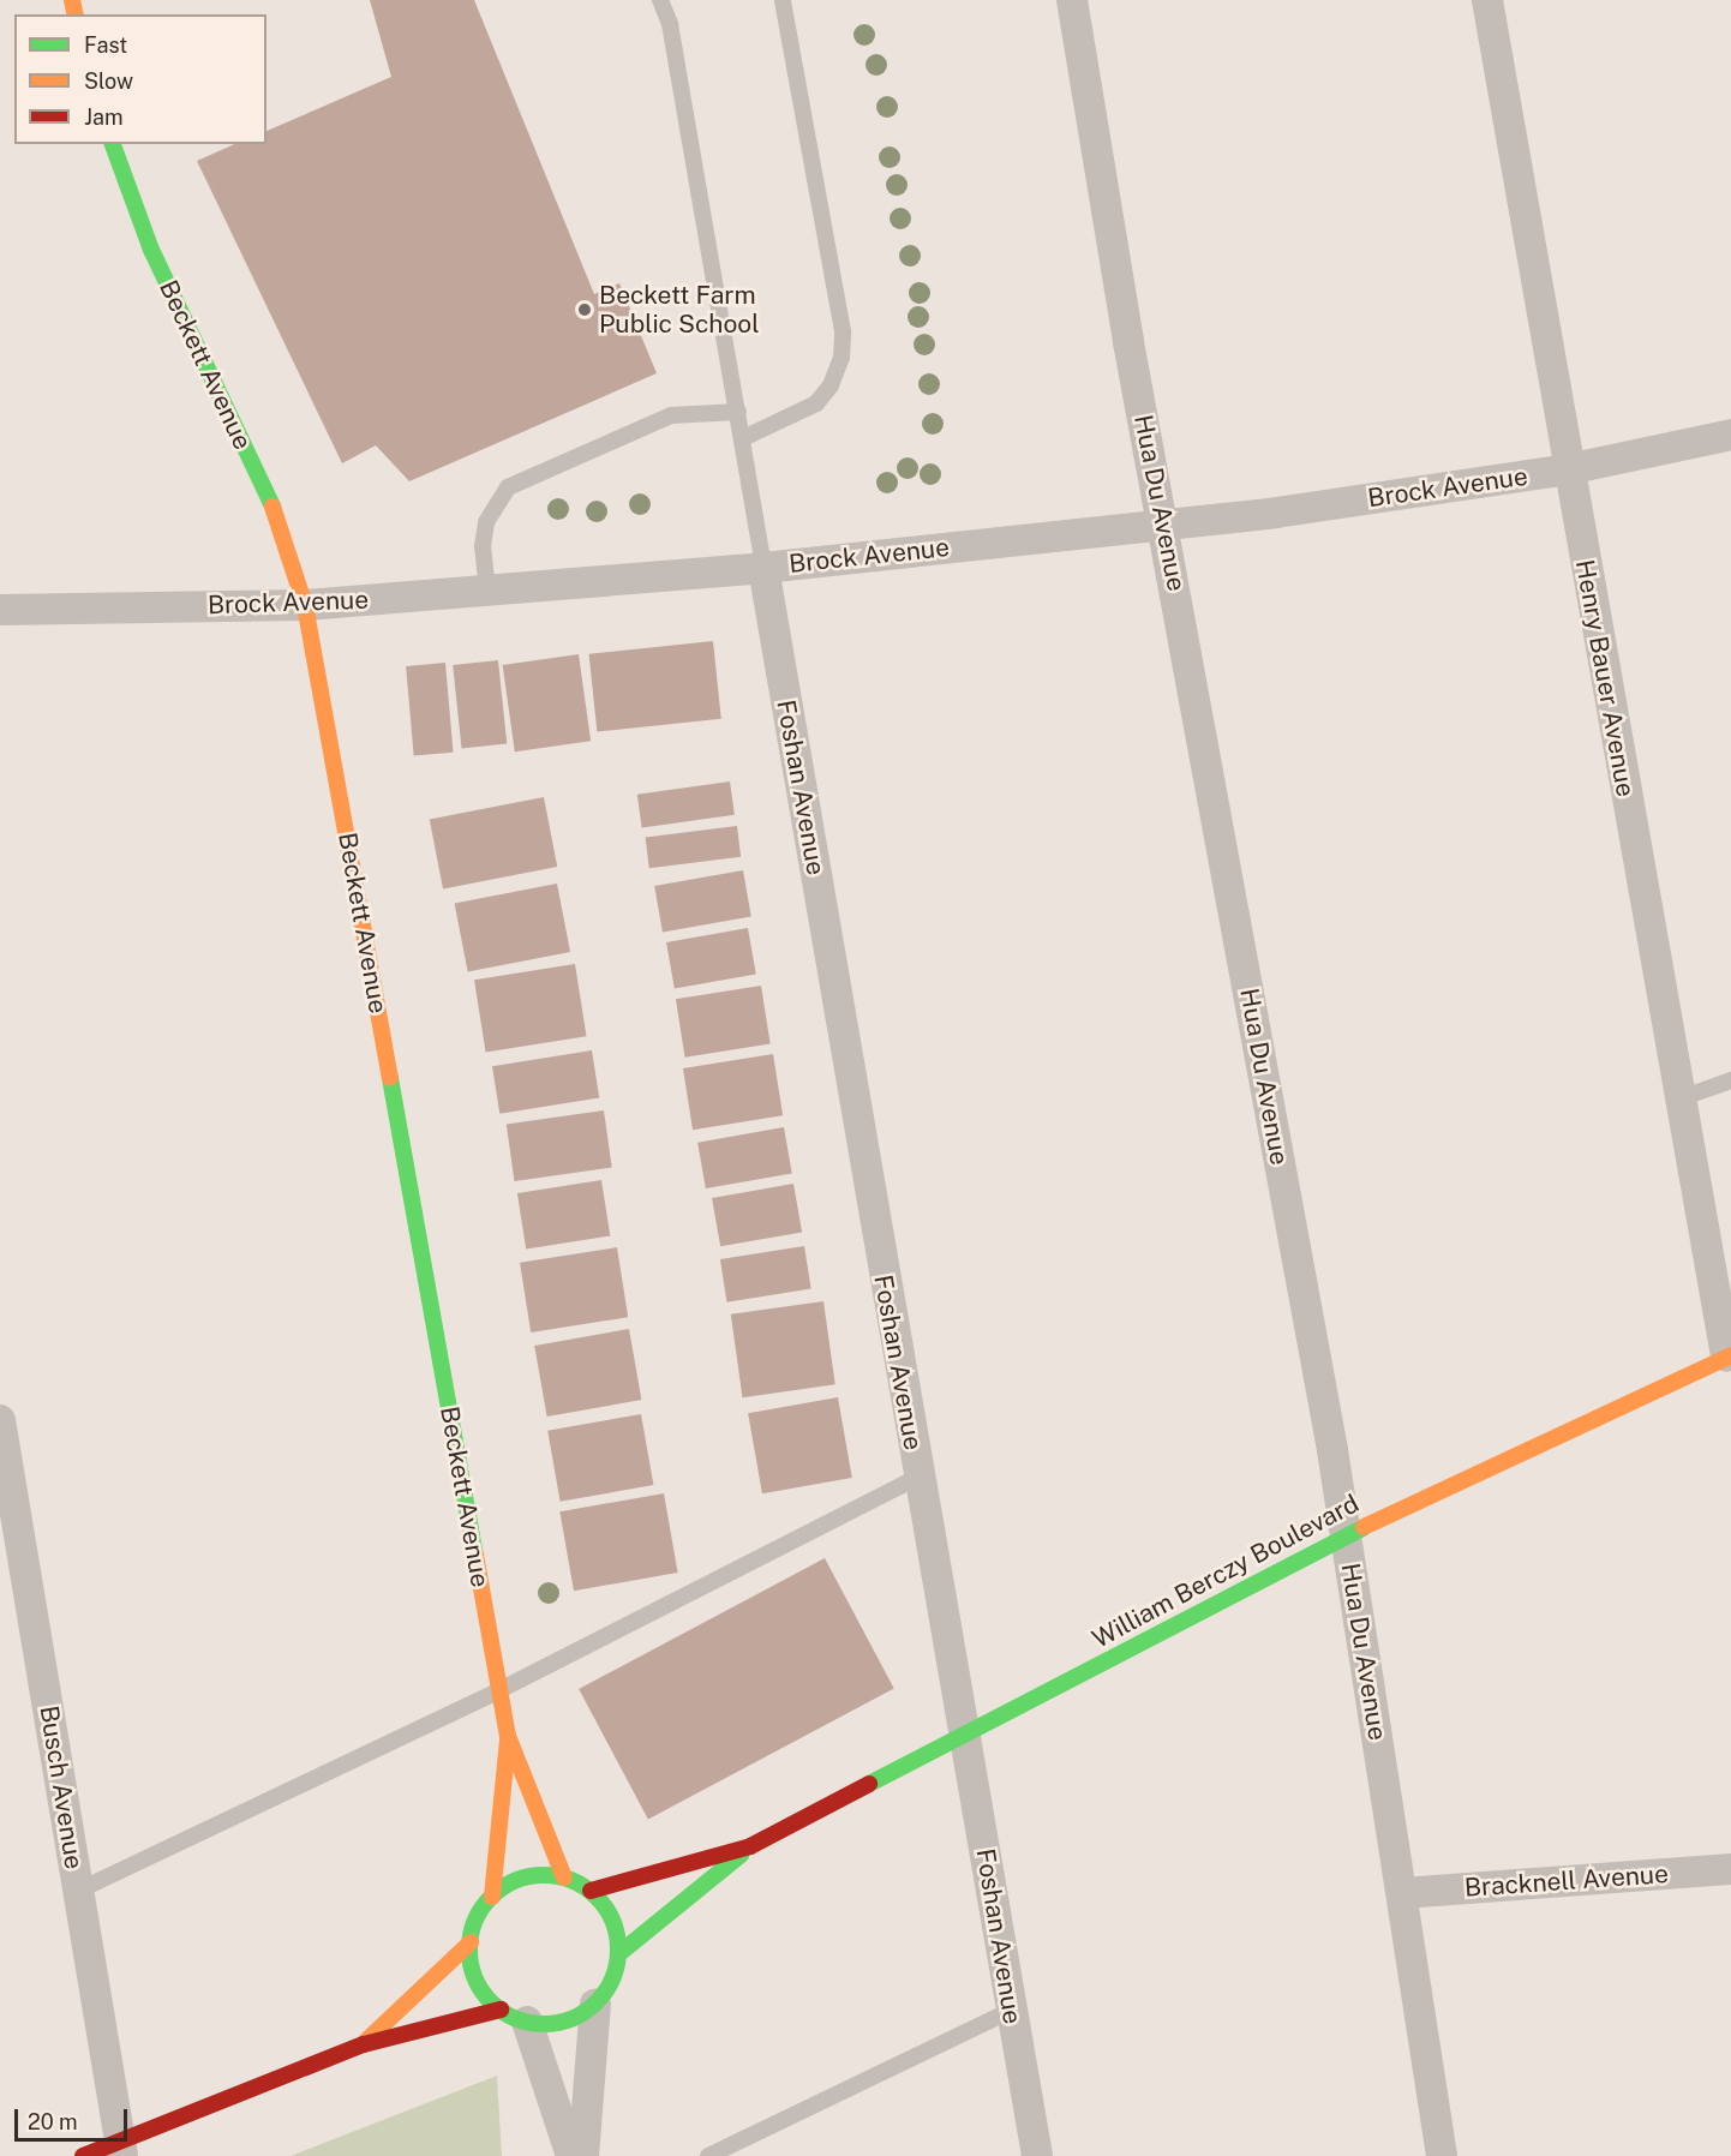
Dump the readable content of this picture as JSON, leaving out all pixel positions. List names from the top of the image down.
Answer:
{
  "streets": {
    "street": [
      "Beckett Avenue",
      "Brock Avenue",
      "Hua Du Avenue",
      "Henry Bauer Avenue",
      "Foshan Avenue",
      "William Berczy Boulevard",
      "Busch Avenue",
      "Bracknell Avenue"
    ]
  },
  "crossings": [
    ["Beckett Avenue", "Brock Avenue"],
    ["Beckett Avenue", "William Berczy Boulevard"],
    ["Brock Avenue", "Hua Du Avenue"],
    ["Brock Avenue", "Henry Bauer Avenue"],
    ["Brock Avenue", "Foshan Avenue"],
    ["Hua Du Avenue", "William Berczy Boulevard"],
    ["Hua Du Avenue", "Bracknell Avenue"],
    ["Henry Bauer Avenue", "William Berczy Boulevard"],
    ["Foshan Avenue", "William Berczy Boulevard"]
  ],
  "places": ["Beckett Farm Public School"],
  "legend": ["Fast", "Slow", "Jam"],
  "scale_bar": "20 m"
}
